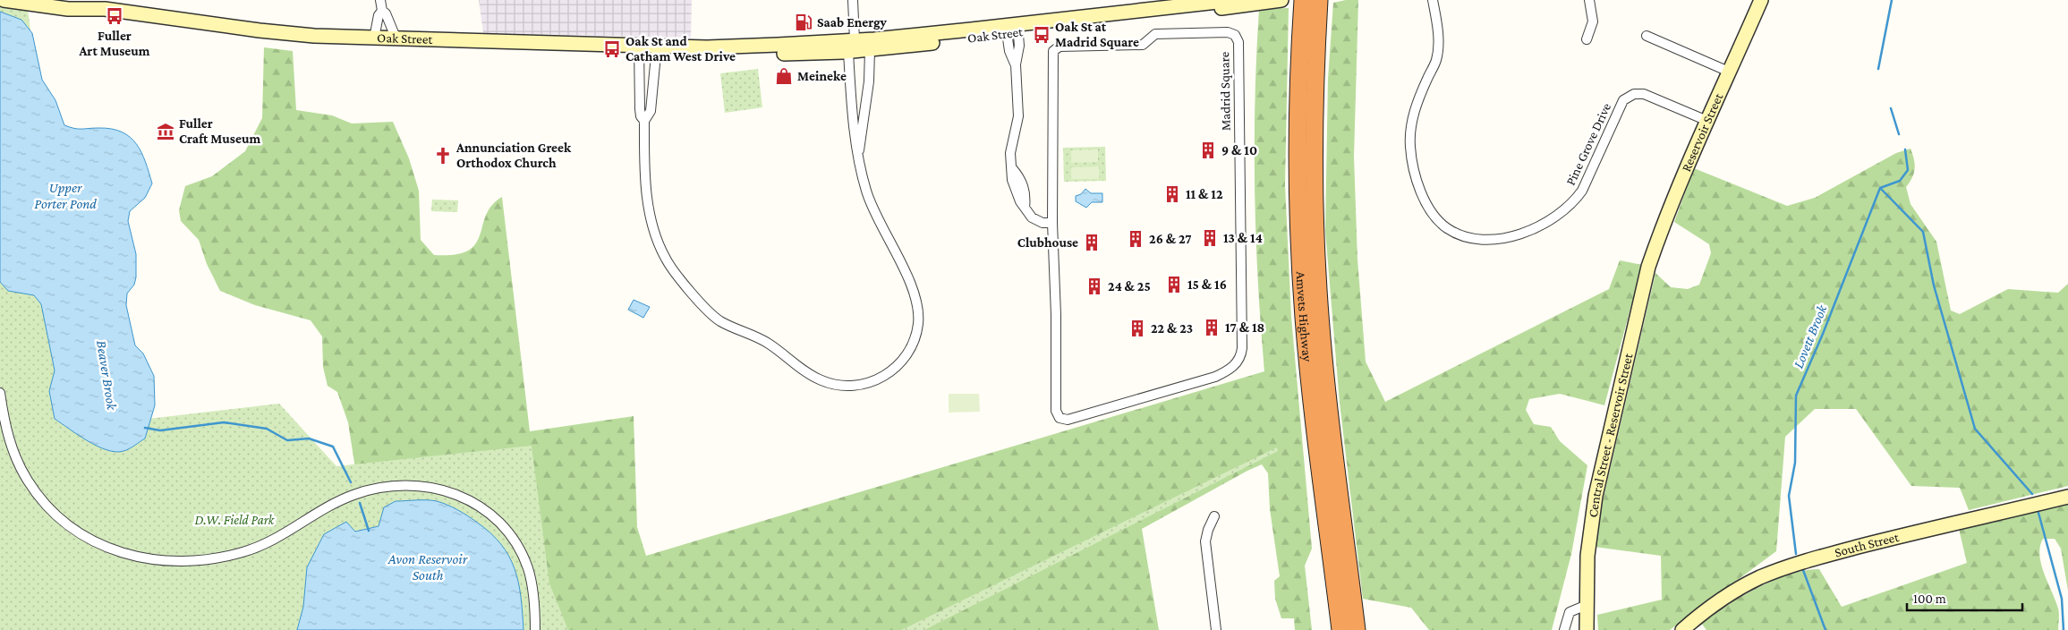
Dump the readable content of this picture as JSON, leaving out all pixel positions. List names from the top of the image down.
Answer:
{
  "streets": {
    "highway": ["Amvets Highway"],
    "main road": [
      "Oak Street",
      "Reservoir Street",
      "Central Street - Reservoir Street",
      "South Street"
    ],
    "street": ["Madrid Square", "Pine Grove Drive"]
  },
  "crossings": [
    ["Reservoir Street", "Pine Grove Drive"],
    ["Reservoir Street", "Central Street - Reservoir Street"]
  ],
  "water": [
    "Upper Porter Pond",
    "Lovett Brook",
    "Beaver Brook",
    "Avon Reservoir South"
  ],
  "parks": ["D.W. Field Park"],
  "places": {
    "bus stop": ["Fuller Art Museum", "Oak St at Madrid Square", "Oak St and Catham West Drive"],
    "fuel station": ["Saab Energy"],
    "shop": ["Meineke"],
    "museum": ["Fuller Craft Museum"],
    "building": [
      "9 & 10",
      "11 & 12",
      "13 & 14",
      "26 & 27",
      "Clubhouse",
      "15 & 16",
      "24 & 25",
      "17 & 18",
      "22 & 23"
    ],
    "church": ["Annunciation Greek Orthodox Church"]
  },
  "scale_bar": "100 m"
}
